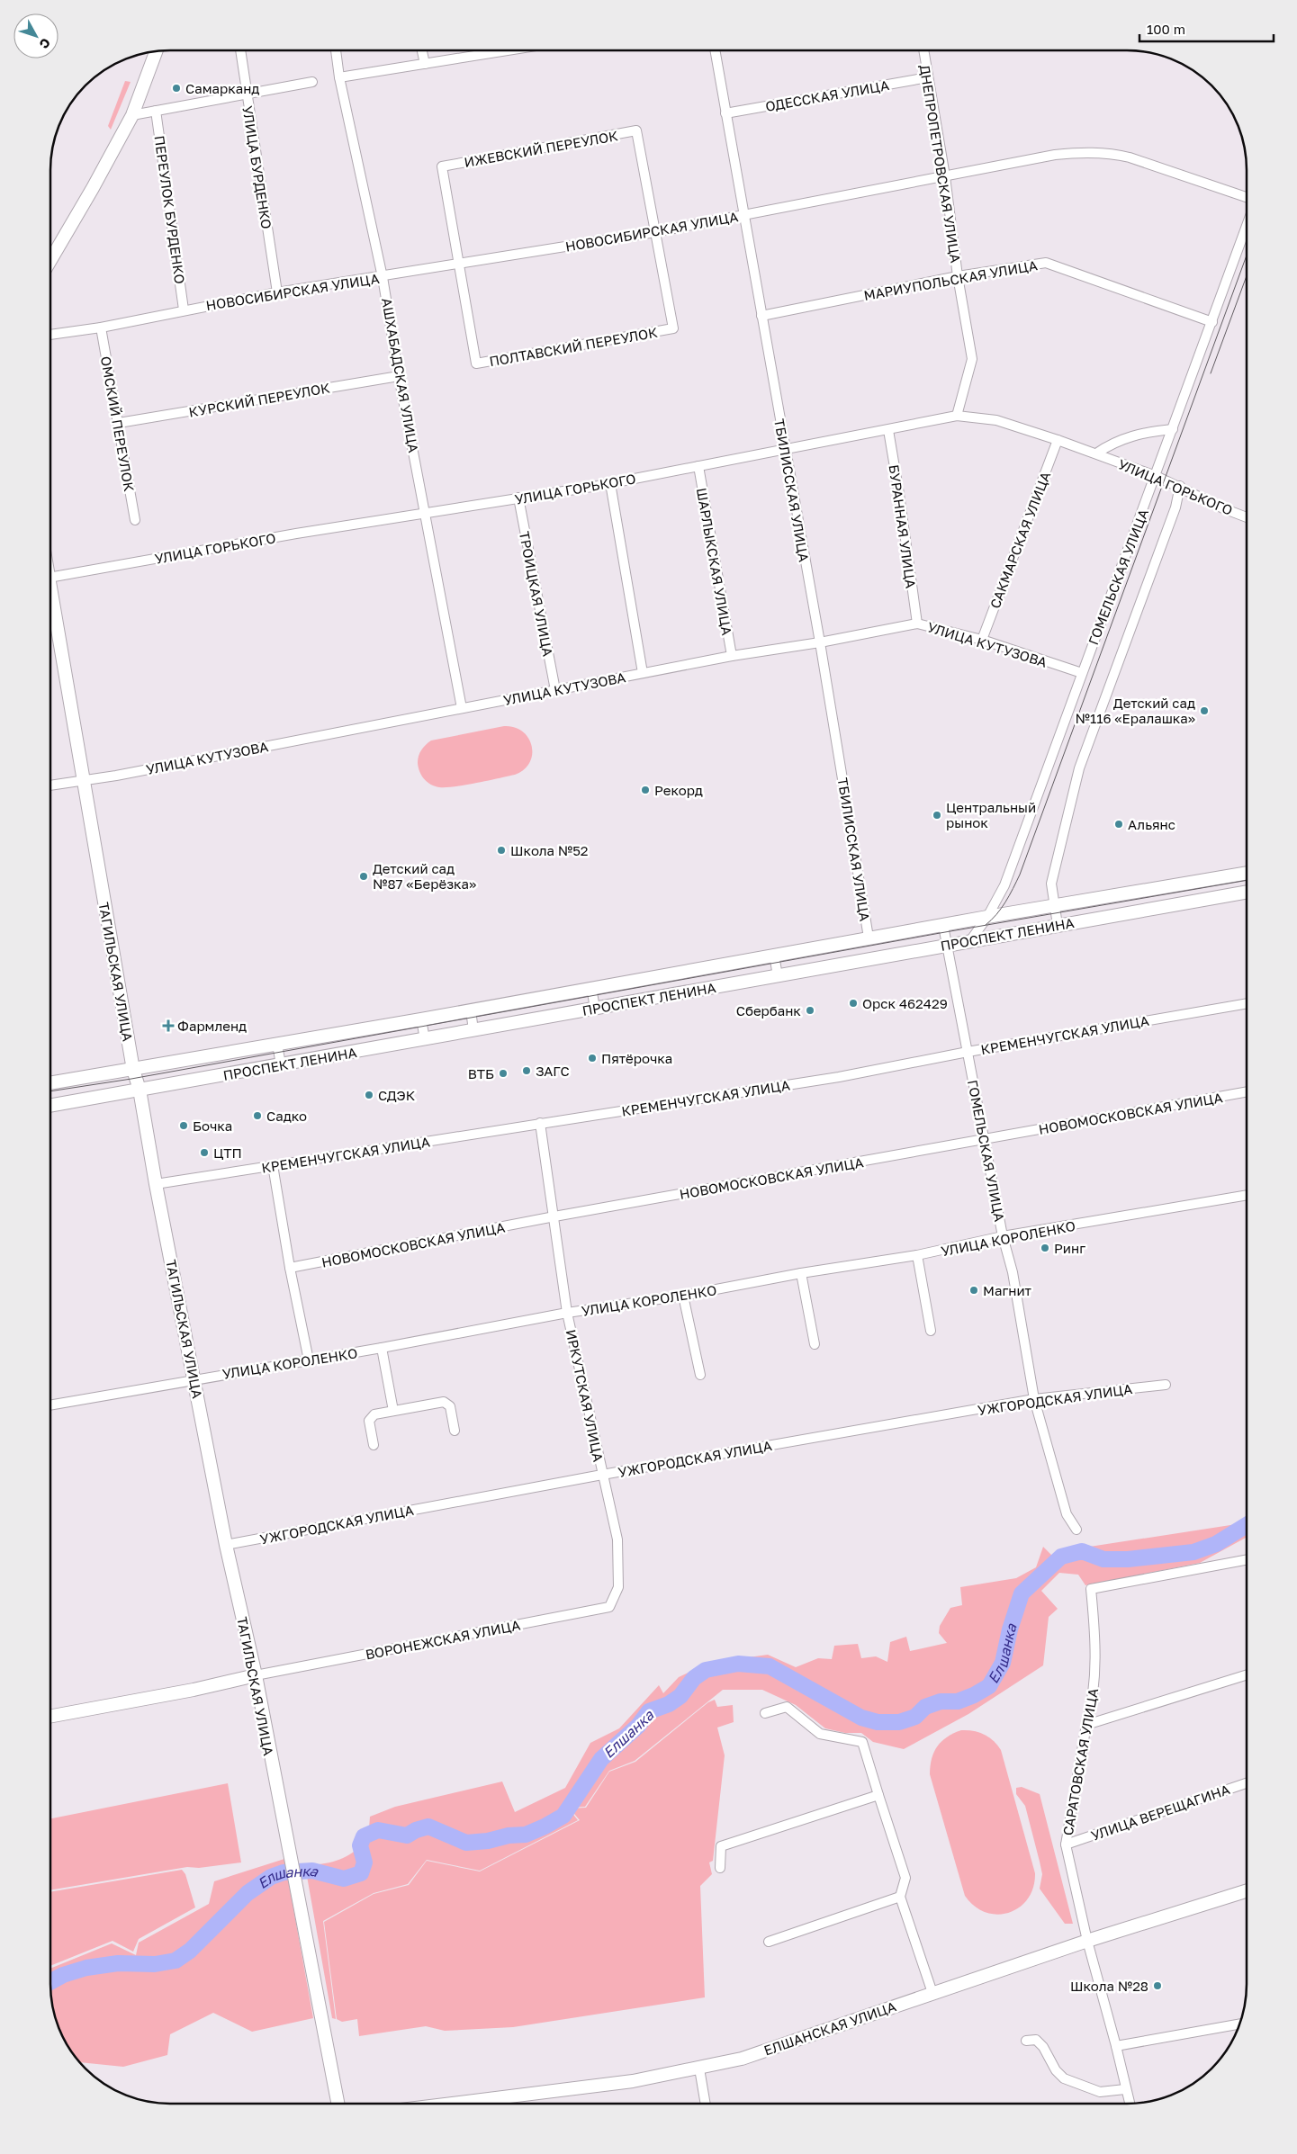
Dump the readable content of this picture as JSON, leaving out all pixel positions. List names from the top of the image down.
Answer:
{
  "streets": {
    "main road": ["ПРОСПЕКТ ЛЕНИНА", "ТАГИЛЬСКАЯ УЛИЦА", "ЕЛШАНСКАЯ УЛИЦА"],
    "street": [
      "ОДЕССКАЯ УЛИЦА",
      "ИЖЕВСКИЙ ПЕРЕУЛОК",
      "ДНЕПРОПЕТРОВСКАЯ УЛИЦА",
      "УЛИЦА БУРДЕНКО",
      "ПЕРЕУЛОК БУРДЕНКО",
      "НОВОСИБИРСКАЯ УЛИЦА",
      "МАРИУПОЛЬСКАЯ УЛИЦА",
      "ПОЛТАВСКИЙ ПЕРЕУЛОК",
      "АШХАБАДСКАЯ УЛИЦА",
      "КУРСКИЙ ПЕРЕУЛОК",
      "ОМСКИЙ ПЕРЕУЛОК",
      "УЛИЦА ГОРЬКОГО",
      "ТБИЛИССКАЯ УЛИЦА",
      "БУРАННАЯ УЛИЦА",
      "САКМАРСКАЯ УЛИЦА",
      "ШАРЛЫКСКАЯ УЛИЦА",
      "ГОМЕЛЬСКАЯ УЛИЦА",
      "ТРОИЦКАЯ УЛИЦА",
      "УЛИЦА КУТУЗОВА",
      "КРЕМЕНЧУГСКАЯ УЛИЦА",
      "НОВОМОСКОВСКАЯ УЛИЦА",
      "УЛИЦА КОРОЛЕНКО",
      "ИРКУТСКАЯ УЛИЦА",
      "УЖГОРОДСКАЯ УЛИЦА",
      "ВОРОНЕЖСКАЯ УЛИЦА",
      "САРАТОВСКАЯ УЛИЦА",
      "УЛИЦА ВЕРЕЩАГИНА"
    ]
  },
  "crossings": [
    ["ОДЕССКАЯ УЛИЦА", "ДНЕПРОПЕТРОВСКАЯ УЛИЦА"],
    ["ОДЕССКАЯ УЛИЦА", "ТБИЛИССКАЯ УЛИЦА"],
    ["ИЖЕВСКИЙ ПЕРЕУЛОК", "НОВОСИБИРСКАЯ УЛИЦА"],
    ["ИЖЕВСКИЙ ПЕРЕУЛОК", "ПОЛТАВСКИЙ ПЕРЕУЛОК"],
    ["ДНЕПРОПЕТРОВСКАЯ УЛИЦА", "НОВОСИБИРСКАЯ УЛИЦА"],
    ["ДНЕПРОПЕТРОВСКАЯ УЛИЦА", "МАРИУПОЛЬСКАЯ УЛИЦА"],
    ["ДНЕПРОПЕТРОВСКАЯ УЛИЦА", "УЛИЦА ГОРЬКОГО"],
    ["УЛИЦА БУРДЕНКО", "НОВОСИБИРСКАЯ УЛИЦА"],
    ["ПЕРЕУЛОК БУРДЕНКО", "НОВОСИБИРСКАЯ УЛИЦА"],
    ["НОВОСИБИРСКАЯ УЛИЦА", "ПОЛТАВСКИЙ ПЕРЕУЛОК"],
    ["НОВОСИБИРСКАЯ УЛИЦА", "АШХАБАДСКАЯ УЛИЦА"],
    ["НОВОСИБИРСКАЯ УЛИЦА", "ОМСКИЙ ПЕРЕУЛОК"],
    ["НОВОСИБИРСКАЯ УЛИЦА", "ТБИЛИССКАЯ УЛИЦА"],
    ["МАРИУПОЛЬСКАЯ УЛИЦА", "ТБИЛИССКАЯ УЛИЦА"],
    ["МАРИУПОЛЬСКАЯ УЛИЦА", "ГОМЕЛЬСКАЯ УЛИЦА"],
    ["АШХАБАДСКАЯ УЛИЦА", "КУРСКИЙ ПЕРЕУЛОК"],
    ["АШХАБАДСКАЯ УЛИЦА", "УЛИЦА ГОРЬКОГО"],
    ["АШХАБАДСКАЯ УЛИЦА", "УЛИЦА КУТУЗОВА"],
    ["КУРСКИЙ ПЕРЕУЛОК", "ОМСКИЙ ПЕРЕУЛОК"],
    ["УЛИЦА ГОРЬКОГО", "ТБИЛИССКАЯ УЛИЦА"],
    ["УЛИЦА ГОРЬКОГО", "БУРАННАЯ УЛИЦА"],
    ["УЛИЦА ГОРЬКОГО", "САКМАРСКАЯ УЛИЦА"],
    ["УЛИЦА ГОРЬКОГО", "ШАРЛЫКСКАЯ УЛИЦА"],
    ["УЛИЦА ГОРЬКОГО", "ГОМЕЛЬСКАЯ УЛИЦА"],
    ["УЛИЦА ГОРЬКОГО", "ТРОИЦКАЯ УЛИЦА"],
    ["ТБИЛИССКАЯ УЛИЦА", "УЛИЦА КУТУЗОВА"],
    ["ТБИЛИССКАЯ УЛИЦА", "ПРОСПЕКТ ЛЕНИНА"],
    ["БУРАННАЯ УЛИЦА", "УЛИЦА КУТУЗОВА"],
    ["САКМАРСКАЯ УЛИЦА", "УЛИЦА КУТУЗОВА"],
    ["ШАРЛЫКСКАЯ УЛИЦА", "УЛИЦА КУТУЗОВА"],
    ["ГОМЕЛЬСКАЯ УЛИЦА", "УЛИЦА КУТУЗОВА"],
    ["ГОМЕЛЬСКАЯ УЛИЦА", "ПРОСПЕКТ ЛЕНИНА"],
    ["ГОМЕЛЬСКАЯ УЛИЦА", "КРЕМЕНЧУГСКАЯ УЛИЦА"],
    ["ГОМЕЛЬСКАЯ УЛИЦА", "НОВОМОСКОВСКАЯ УЛИЦА"],
    ["ГОМЕЛЬСКАЯ УЛИЦА", "УЛИЦА КОРОЛЕНКО"],
    ["ГОМЕЛЬСКАЯ УЛИЦА", "УЖГОРОДСКАЯ УЛИЦА"],
    ["ТРОИЦКАЯ УЛИЦА", "УЛИЦА КУТУЗОВА"],
    ["УЛИЦА КУТУЗОВА", "ТАГИЛЬСКАЯ УЛИЦА"],
    ["ПРОСПЕКТ ЛЕНИНА", "ТАГИЛЬСКАЯ УЛИЦА"],
    ["ТАГИЛЬСКАЯ УЛИЦА", "КРЕМЕНЧУГСКАЯ УЛИЦА"],
    ["ТАГИЛЬСКАЯ УЛИЦА", "УЛИЦА КОРОЛЕНКО"],
    ["ТАГИЛЬСКАЯ УЛИЦА", "УЖГОРОДСКАЯ УЛИЦА"],
    ["ТАГИЛЬСКАЯ УЛИЦА", "ВОРОНЕЖСКАЯ УЛИЦА"],
    ["КРЕМЕНЧУГСКАЯ УЛИЦА", "ИРКУТСКАЯ УЛИЦА"],
    ["НОВОМОСКОВСКАЯ УЛИЦА", "ИРКУТСКАЯ УЛИЦА"],
    ["УЛИЦА КОРОЛЕНКО", "ИРКУТСКАЯ УЛИЦА"],
    ["ИРКУТСКАЯ УЛИЦА", "УЖГОРОДСКАЯ УЛИЦА"],
    ["ИРКУТСКАЯ УЛИЦА", "ВОРОНЕЖСКАЯ УЛИЦА"],
    ["САРАТОВСКАЯ УЛИЦА", "УЛИЦА ВЕРЕЩАГИНА"],
    ["САРАТОВСКАЯ УЛИЦА", "ЕЛШАНСКАЯ УЛИЦА"]
  ],
  "water": ["Елшанка"],
  "places": {
    "other": [
      "Самарканд",
      "Детский сад №116 «Ералашка»",
      "Рекорд",
      "Центральный рынок",
      "Альянс",
      "Школа №52",
      "Детский сад №87 «Берёзка»",
      "Орск 462429",
      "Сбербанк",
      "Пятёрочка",
      "ЗАГС",
      "ВТБ",
      "СДЭК",
      "Садко",
      "Бочка",
      "ЦТП",
      "Ринг",
      "Магнит",
      "Школа №28"
    ],
    "health": ["Фармленд"]
  },
  "scale_bar": "100 m",
  "north": "bottom right"
}
